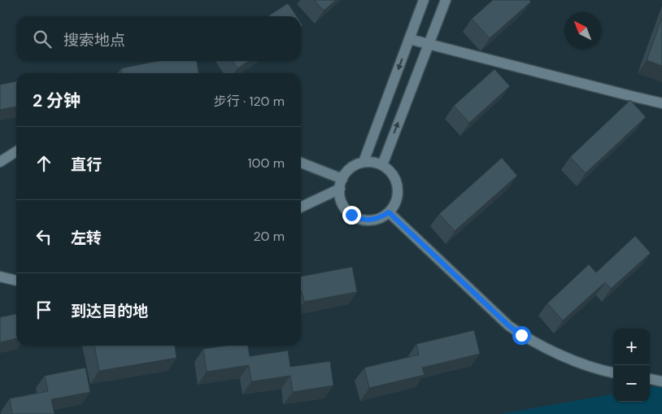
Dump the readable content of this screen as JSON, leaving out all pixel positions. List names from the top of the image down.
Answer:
{
  "north": "top left",
  "page": {
    "search": "搜索地点",
    "heading": ["2 分钟", "步行 · 120 m"],
    "list": [
      ["直行", "100 m"],
      ["左转", "20 m"],
      "到达目的地"
    ],
    "map_buttons": ["+", "−"]
  }
}
